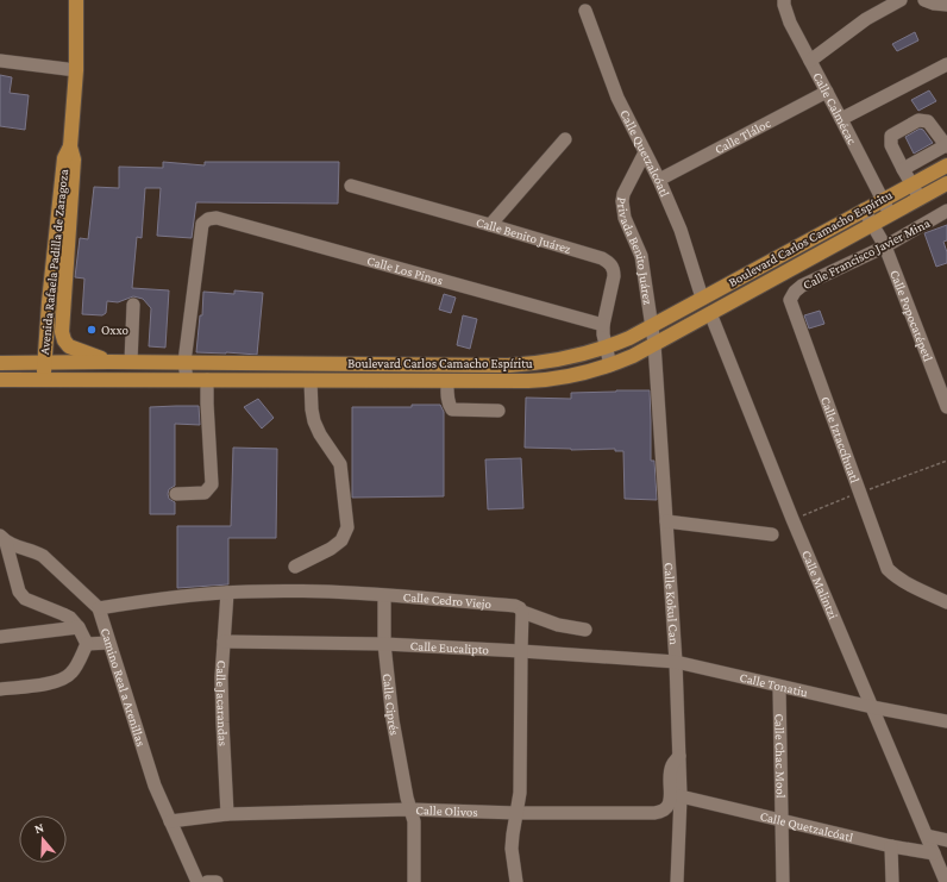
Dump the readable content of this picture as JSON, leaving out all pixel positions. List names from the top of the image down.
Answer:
{
  "streets": {
    "main road": ["Boulevard Carlos Camacho Espíritu", "Avenida Rafaela Padilla de Zaragoza"],
    "street": [
      "Calle Calmécac",
      "Calle Tláloc",
      "Calle Quetzalcóatl",
      "Calle Benito Juárez",
      "Privada Benito Juárez",
      "Calle Francisco Javier Mina",
      "Calle Los Pinos",
      "Calle Popocatépetl",
      "Calle Iztaccíhuatl",
      "Calle Malintzi",
      "Calle Cedro Viejo",
      "Calle Kokul Can",
      "Calle Eucalipto",
      "Calle Tonatiu",
      "Camino Real a Arenillas",
      "Calle Jacarandas",
      "Calle Ciprés",
      "Calle Chac Mool",
      "Calle Olivos"
    ]
  },
  "crossings": [
    ["Calle Calmécac", "Calle Tláloc"],
    ["Calle Calmécac", "Boulevard Carlos Camacho Espíritu"],
    ["Calle Tláloc", "Calle Quetzalcóatl"],
    ["Calle Quetzalcóatl", "Boulevard Carlos Camacho Espíritu"],
    ["Calle Quetzalcóatl", "Privada Benito Juárez"],
    ["Calle Quetzalcóatl", "Calle Malintzi"],
    ["Calle Quetzalcóatl", "Calle Kokul Can"],
    ["Calle Quetzalcóatl", "Calle Chac Mool"],
    ["Calle Benito Juárez", "Boulevard Carlos Camacho Espíritu"],
    ["Calle Benito Juárez", "Calle Los Pinos"],
    ["Boulevard Carlos Camacho Espíritu", "Privada Benito Juárez"],
    ["Boulevard Carlos Camacho Espíritu", "Avenida Rafaela Padilla de Zaragoza"],
    ["Boulevard Carlos Camacho Espíritu", "Calle Los Pinos"],
    ["Boulevard Carlos Camacho Espíritu", "Calle Popocatépetl"],
    ["Boulevard Carlos Camacho Espíritu", "Calle Malintzi"],
    ["Boulevard Carlos Camacho Espíritu", "Calle Kokul Can"],
    ["Privada Benito Juárez", "Calle Kokul Can"],
    ["Calle Francisco Javier Mina", "Calle Popocatépetl"],
    ["Calle Francisco Javier Mina", "Calle Iztaccíhuatl"],
    ["Calle Malintzi", "Calle Tonatiu"],
    ["Calle Cedro Viejo", "Camino Real a Arenillas"],
    ["Calle Cedro Viejo", "Calle Jacarandas"],
    ["Calle Cedro Viejo", "Calle Ciprés"],
    ["Calle Kokul Can", "Calle Eucalipto"],
    ["Calle Kokul Can", "Calle Tonatiu"],
    ["Calle Kokul Can", "Calle Olivos"],
    ["Calle Eucalipto", "Calle Tonatiu"],
    ["Calle Eucalipto", "Calle Jacarandas"],
    ["Calle Eucalipto", "Calle Ciprés"],
    ["Calle Tonatiu", "Calle Chac Mool"],
    ["Camino Real a Arenillas", "Calle Olivos"],
    ["Calle Jacarandas", "Calle Olivos"],
    ["Calle Ciprés", "Calle Olivos"]
  ],
  "places": ["Oxxo"],
  "north": "top"
}
